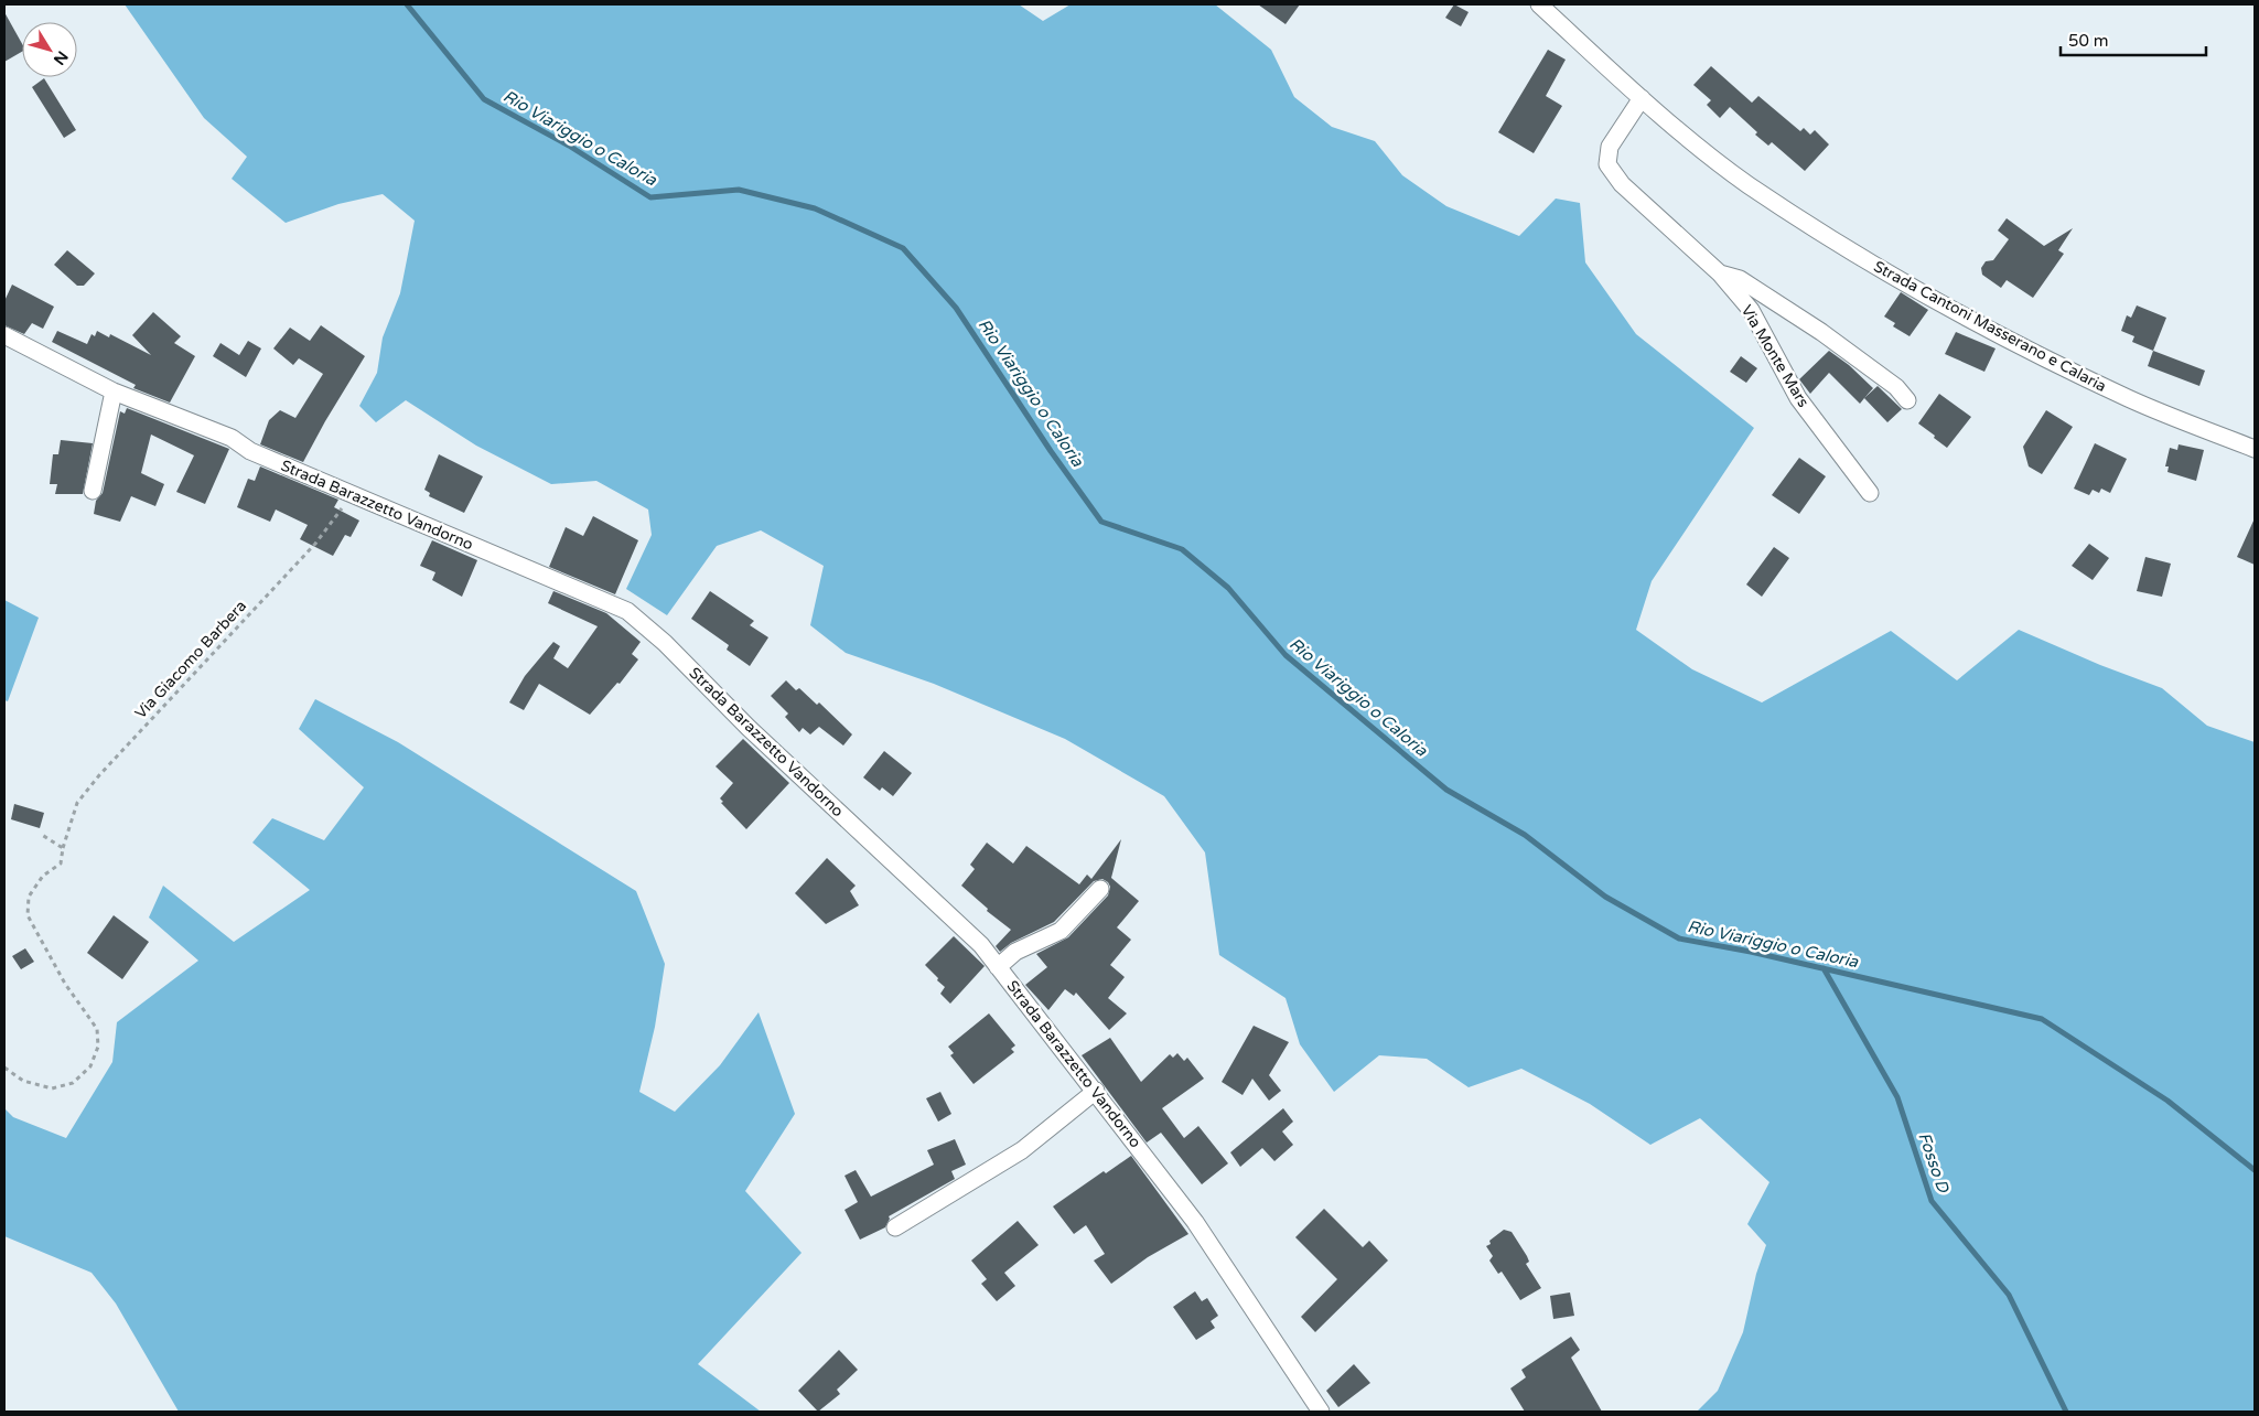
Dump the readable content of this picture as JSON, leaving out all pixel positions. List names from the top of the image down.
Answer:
{
  "streets": {
    "street": ["Strada Cantoni Masserano e Calaria", "Via Monte Mars", "Strada Barazzetto Vandorno"],
    "path": ["Via Giacomo Barbera"]
  },
  "crossings": [
    ["Strada Cantoni Masserano e Calaria", "Via Monte Mars"],
    ["Strada Barazzetto Vandorno", "Via Giacomo Barbera"]
  ],
  "water": ["Rio Viariggio o Caloria", "Fosso D"],
  "scale_bar": "50 m",
  "north": "bottom right"
}
